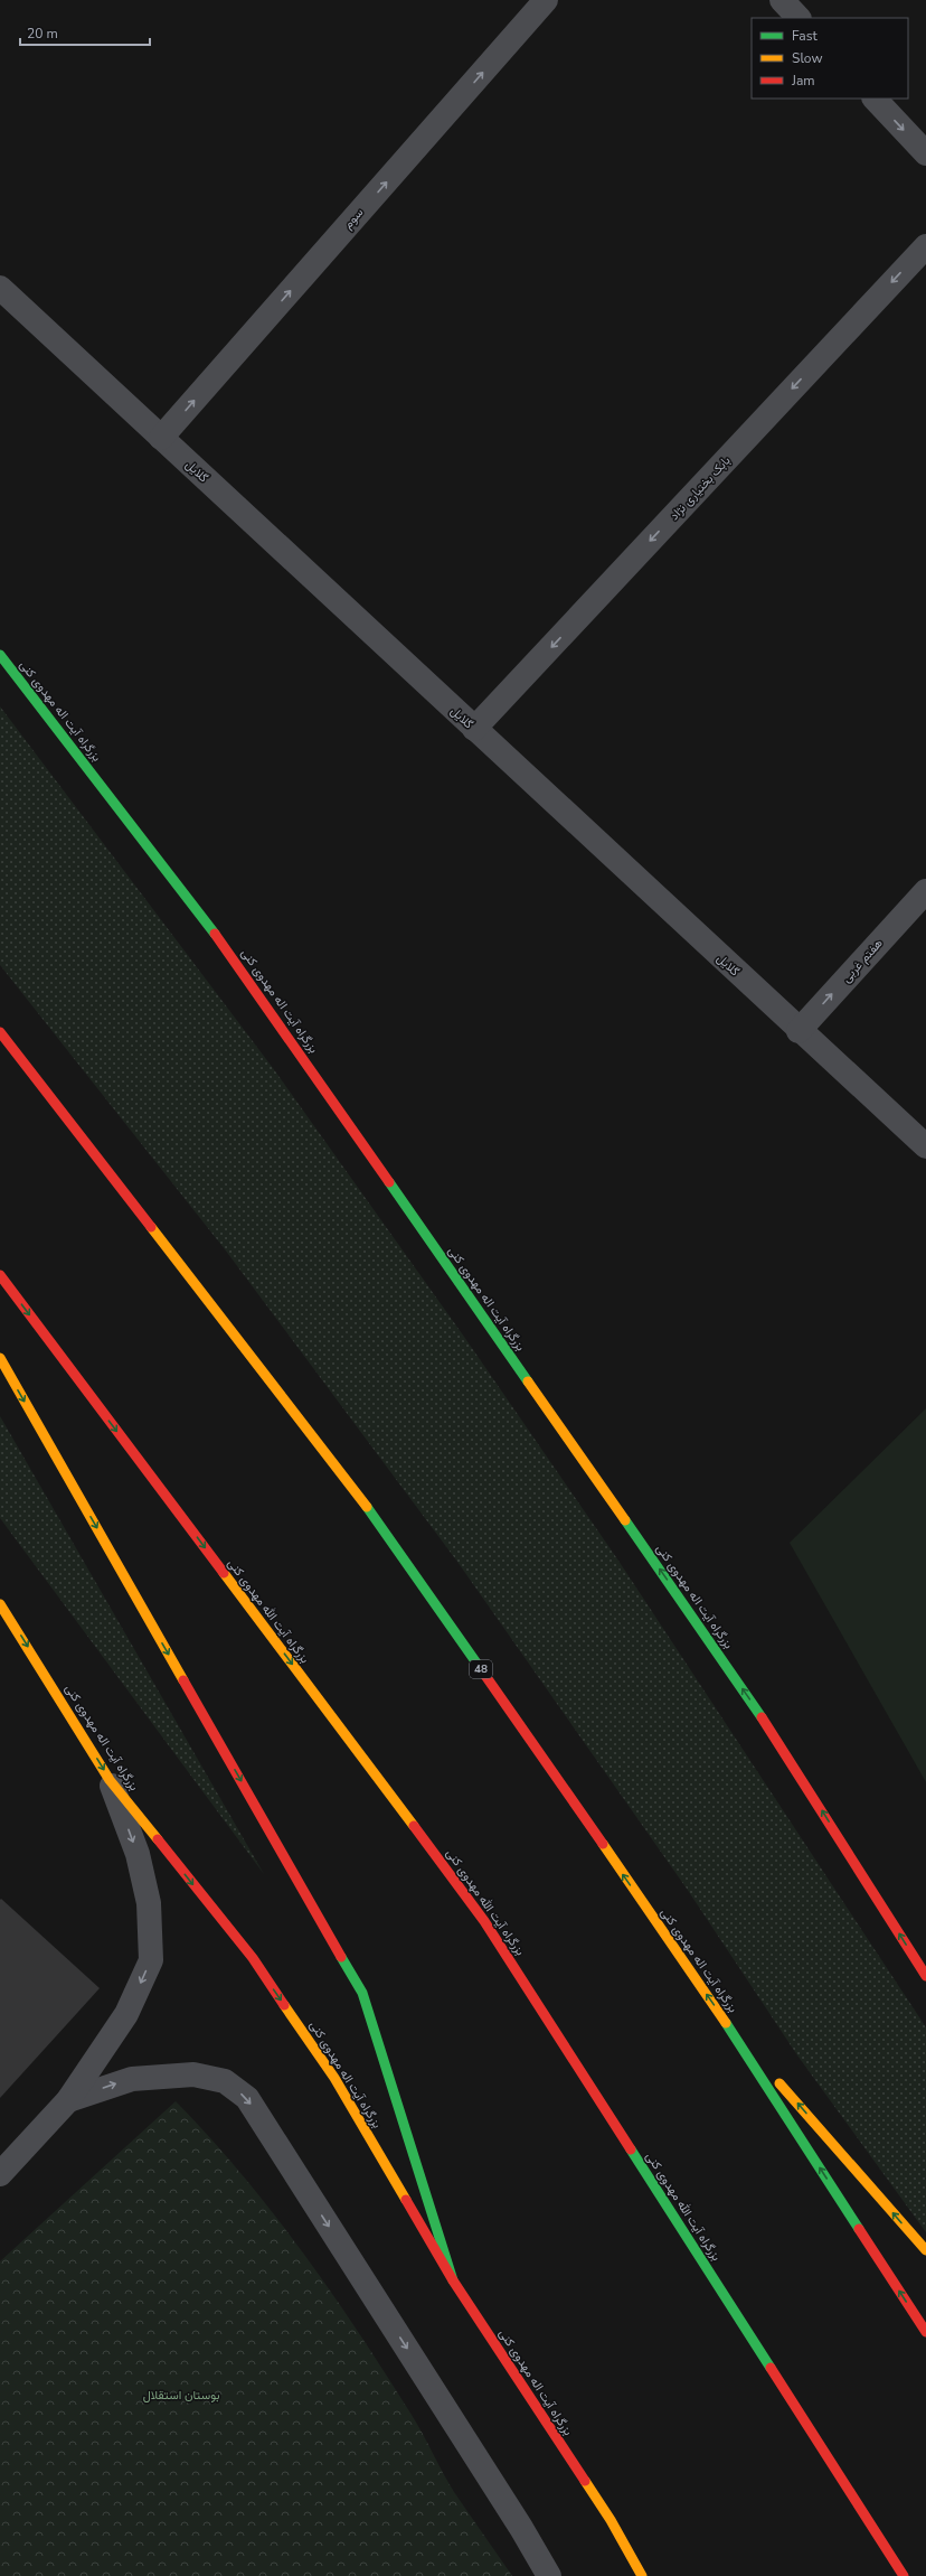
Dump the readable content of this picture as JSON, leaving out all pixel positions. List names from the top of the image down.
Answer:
{
  "streets": {
    "main road": ["بزرگراه آیت اله مهدوی کنی", "بزرگراه آیت الله مهدوی کنی", "48"],
    "street": [
      "سوم",
      "گلایل",
      "بابک بختیاری نژاد",
      "هفتم غربی"
    ]
  },
  "crossings": [
    ["سوم", "گلایل"],
    ["گلایل", "بابک بختیاری نژاد"],
    ["گلایل", "هفتم غربی"]
  ],
  "one_way": [
    "سوم",
    "بابک بختیاری نژاد",
    "هفتم غربی",
    "بزرگراه آیت الله مهدوی کنی"
  ],
  "parks": ["بوستان استقلال"],
  "legend": ["Fast", "Slow", "Jam"],
  "scale_bar": "20 m"
}
